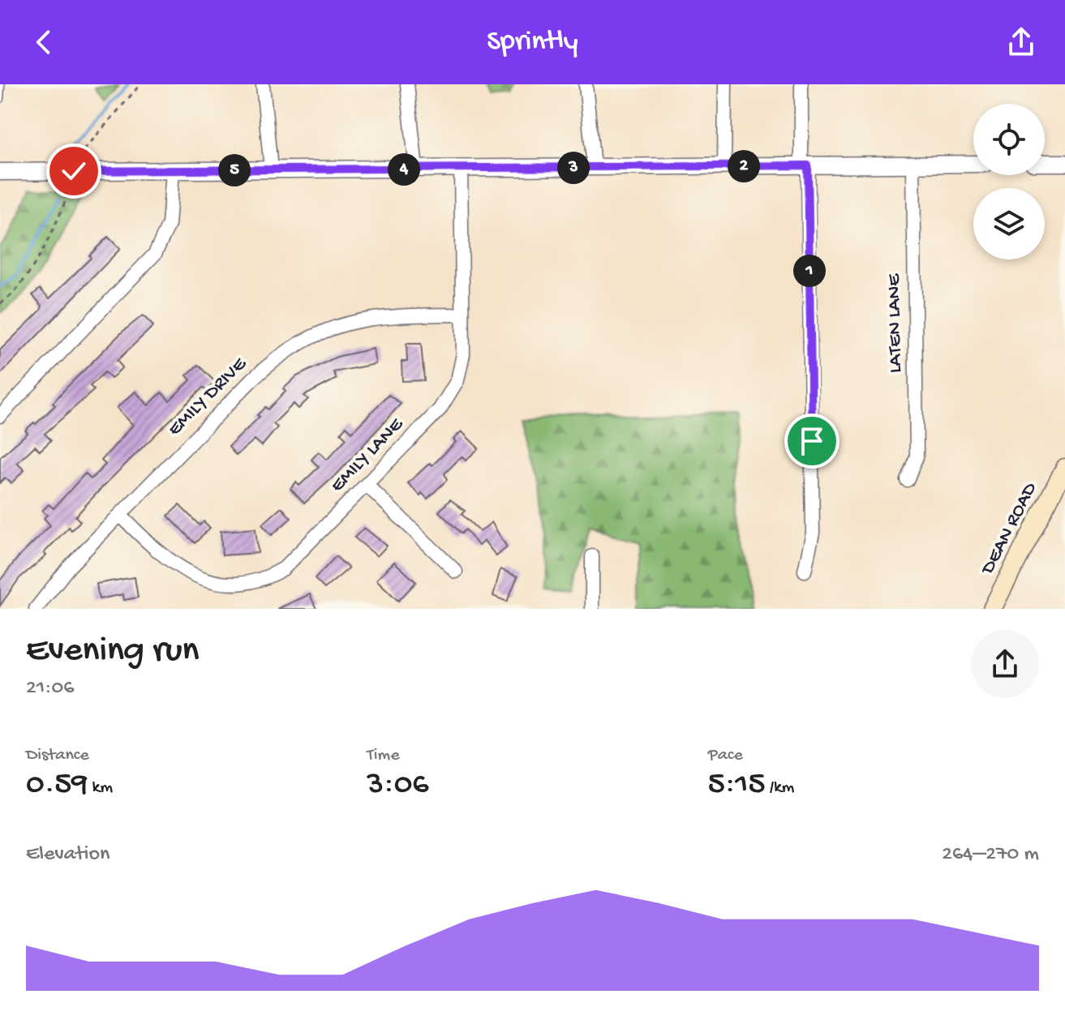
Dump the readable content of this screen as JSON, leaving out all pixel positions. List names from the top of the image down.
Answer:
{
  "streets": {
    "main road": ["DEAN ROAD"],
    "street": ["LATEN LANE", "EMILY DRIVE", "EMILY LANE"]
  },
  "crossings": [
    ["EMILY DRIVE", "EMILY LANE"]
  ],
  "page": {
    "header": "Sprintly",
    "pins": [
      "2",
      "3",
      "4",
      "5",
      "1"
    ],
    "heading": ["Evening run", "21:06"],
    "stats": [
      ["Distance", "0.59 km"],
      ["Time", "3:06"],
      ["Pace", "5:15 /km"]
    ],
    "chart": ["Elevation", "264–270 m"]
  }
}
